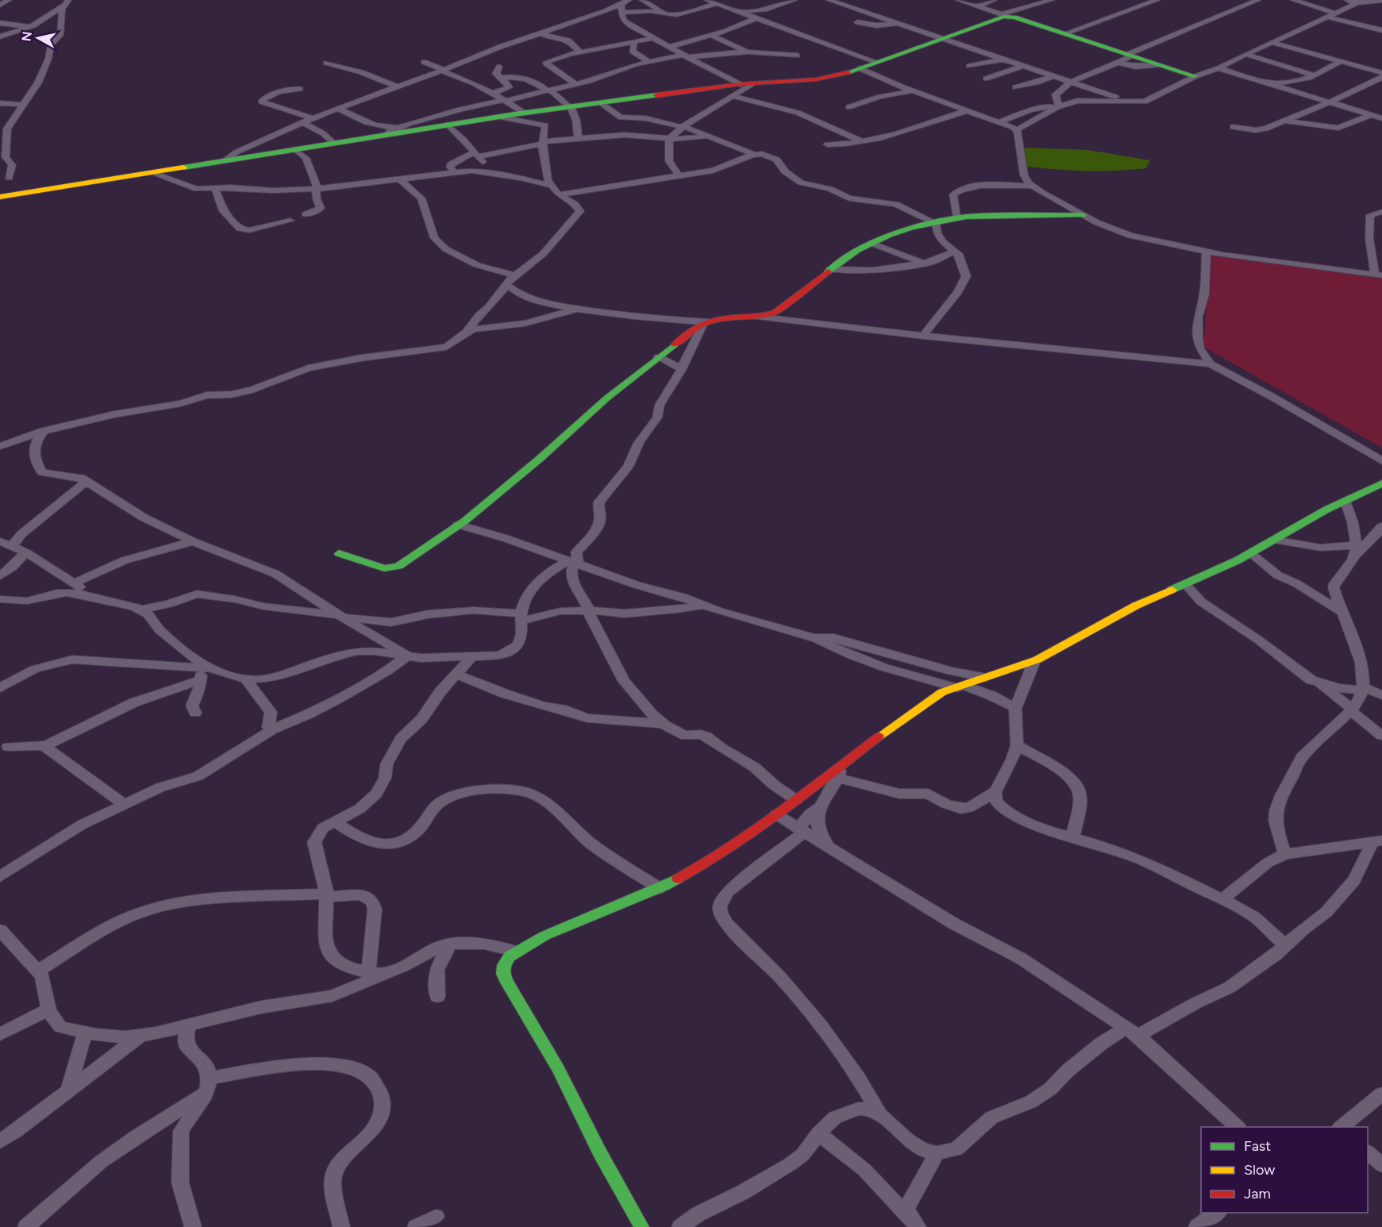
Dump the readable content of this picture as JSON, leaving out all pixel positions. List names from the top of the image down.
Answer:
{
  "legend": ["Fast", "Slow", "Jam"],
  "north": "left"
}
